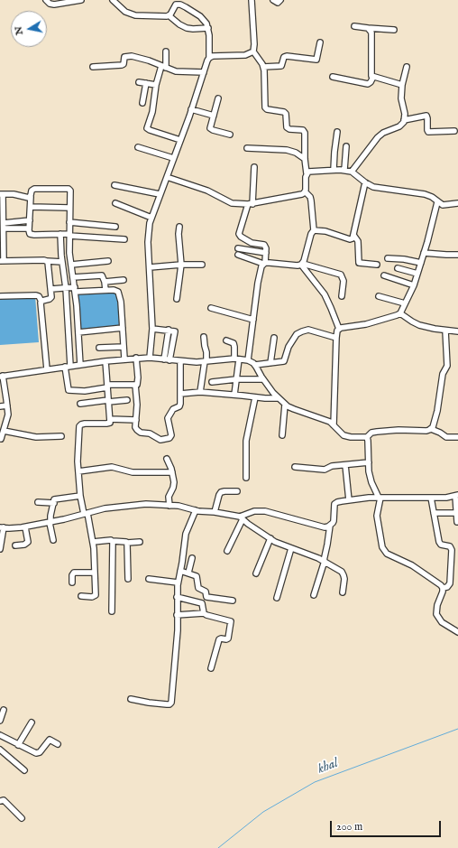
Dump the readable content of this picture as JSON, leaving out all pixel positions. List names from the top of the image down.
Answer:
{
  "water": ["khal"],
  "scale_bar": "200 m",
  "north": "left"
}
